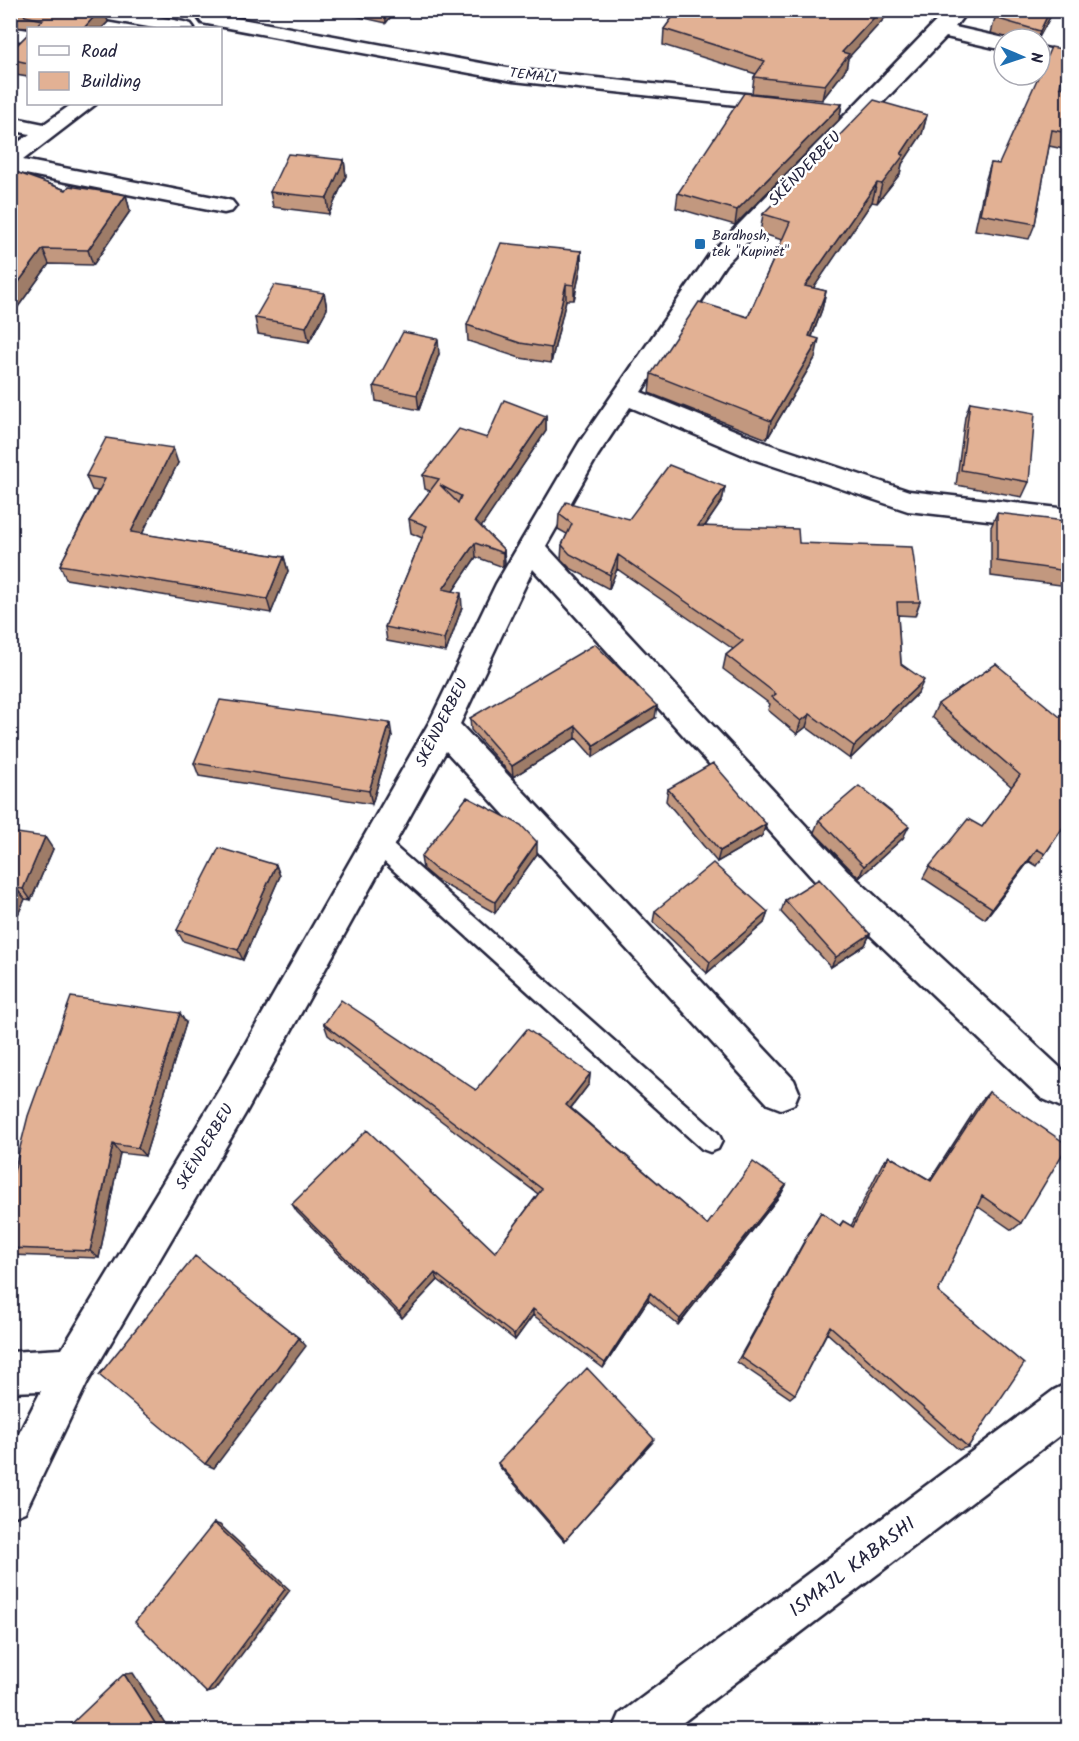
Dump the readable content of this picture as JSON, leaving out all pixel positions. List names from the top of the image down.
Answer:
{
  "streets": {
    "street": ["TEMALI", "SKËNDERBEU", "ISMAJL KABASHI"]
  },
  "places": {
    "transit": ["Bardhosh, tek \"Kupinët\""]
  },
  "legend": ["Road", "Building"],
  "north": "right"
}
